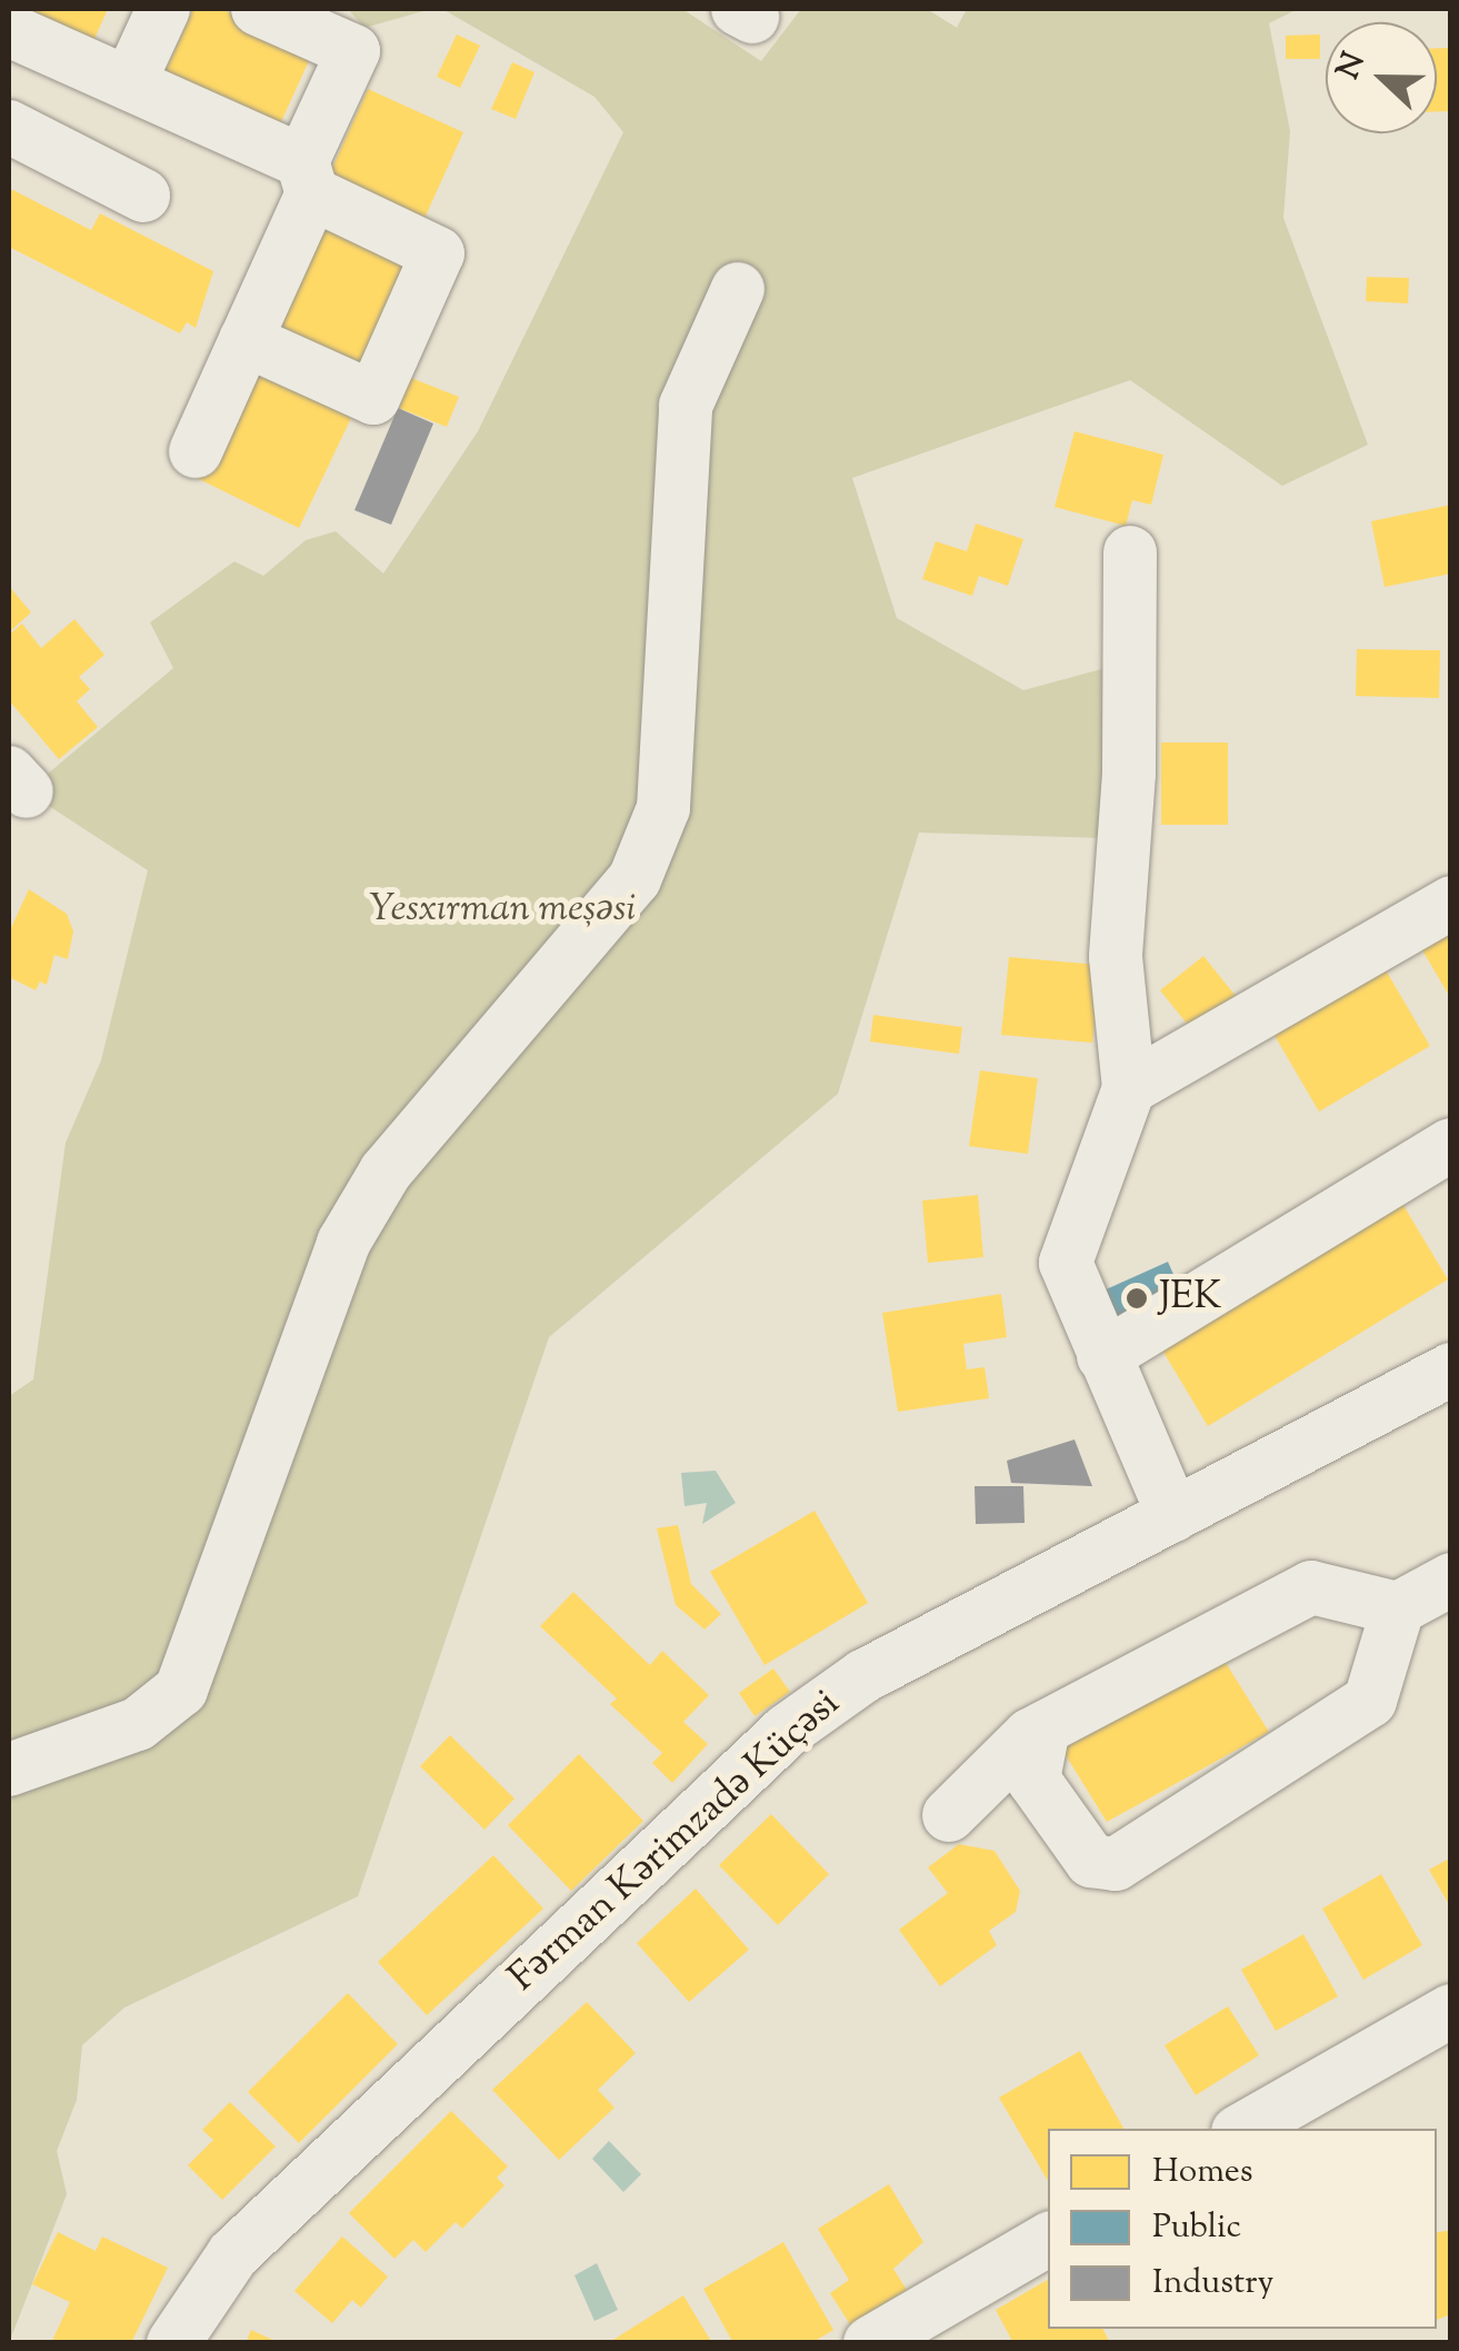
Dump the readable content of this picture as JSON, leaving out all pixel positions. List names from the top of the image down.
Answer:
{
  "streets": {
    "street": ["Fərman Kərimzadə Küçəsi"]
  },
  "parks": ["Yesxırman meşəsi"],
  "places": ["JEK"],
  "legend": ["Homes", "Public", "Industry"],
  "north": "left"
}
